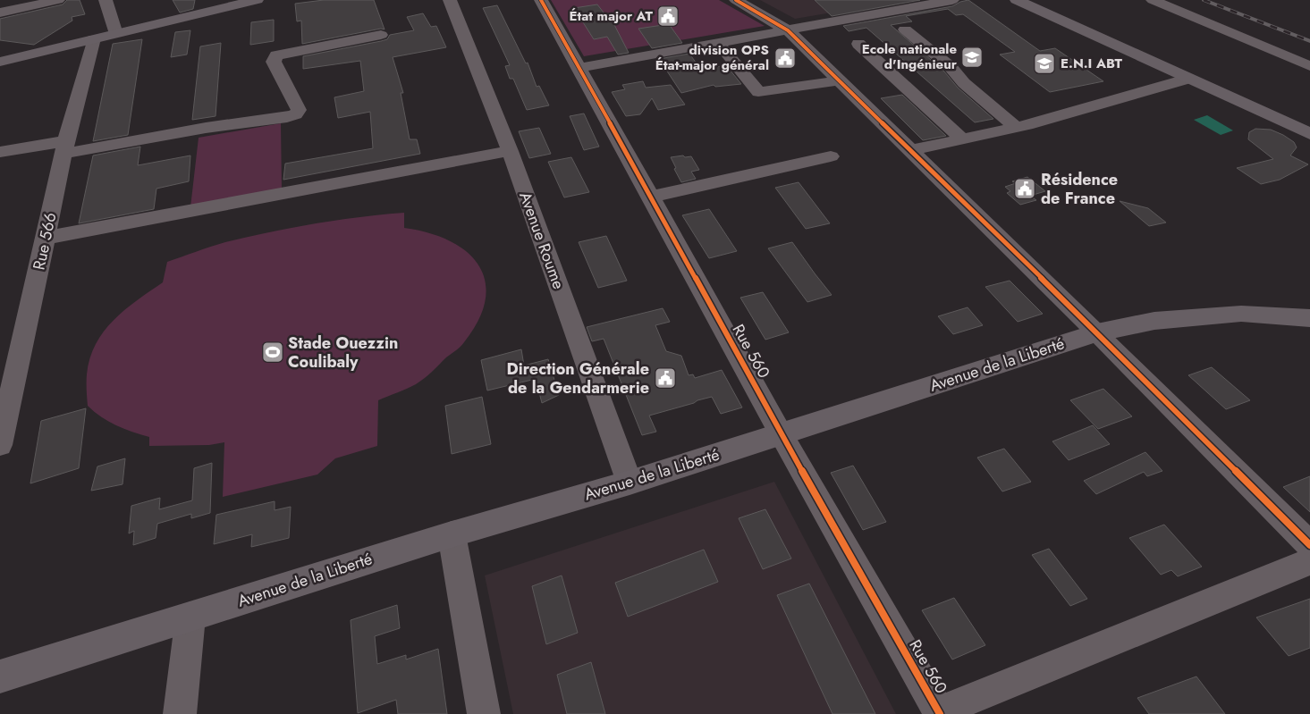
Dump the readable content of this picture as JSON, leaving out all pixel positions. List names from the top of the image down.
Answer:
{
  "streets": {
    "main road": ["Avenue de la Liberté"],
    "street": ["Avenue Roume", "Rue 566", "Rue 560"]
  },
  "crossings": [
    ["Avenue Roume", "Avenue de la Liberté"],
    ["Rue 560", "Avenue de la Liberté"]
  ],
  "places": {
    "public building": [
      "État major AT",
      "division OPS État-major général",
      "Résidence de France",
      "Direction Générale de la Gendarmerie"
    ],
    "school or university": ["Ecole nationale d'Ingénieur", "E.N.I ABT"],
    "sports": ["Stade Ouezzin Coulibaly"]
  }
}
